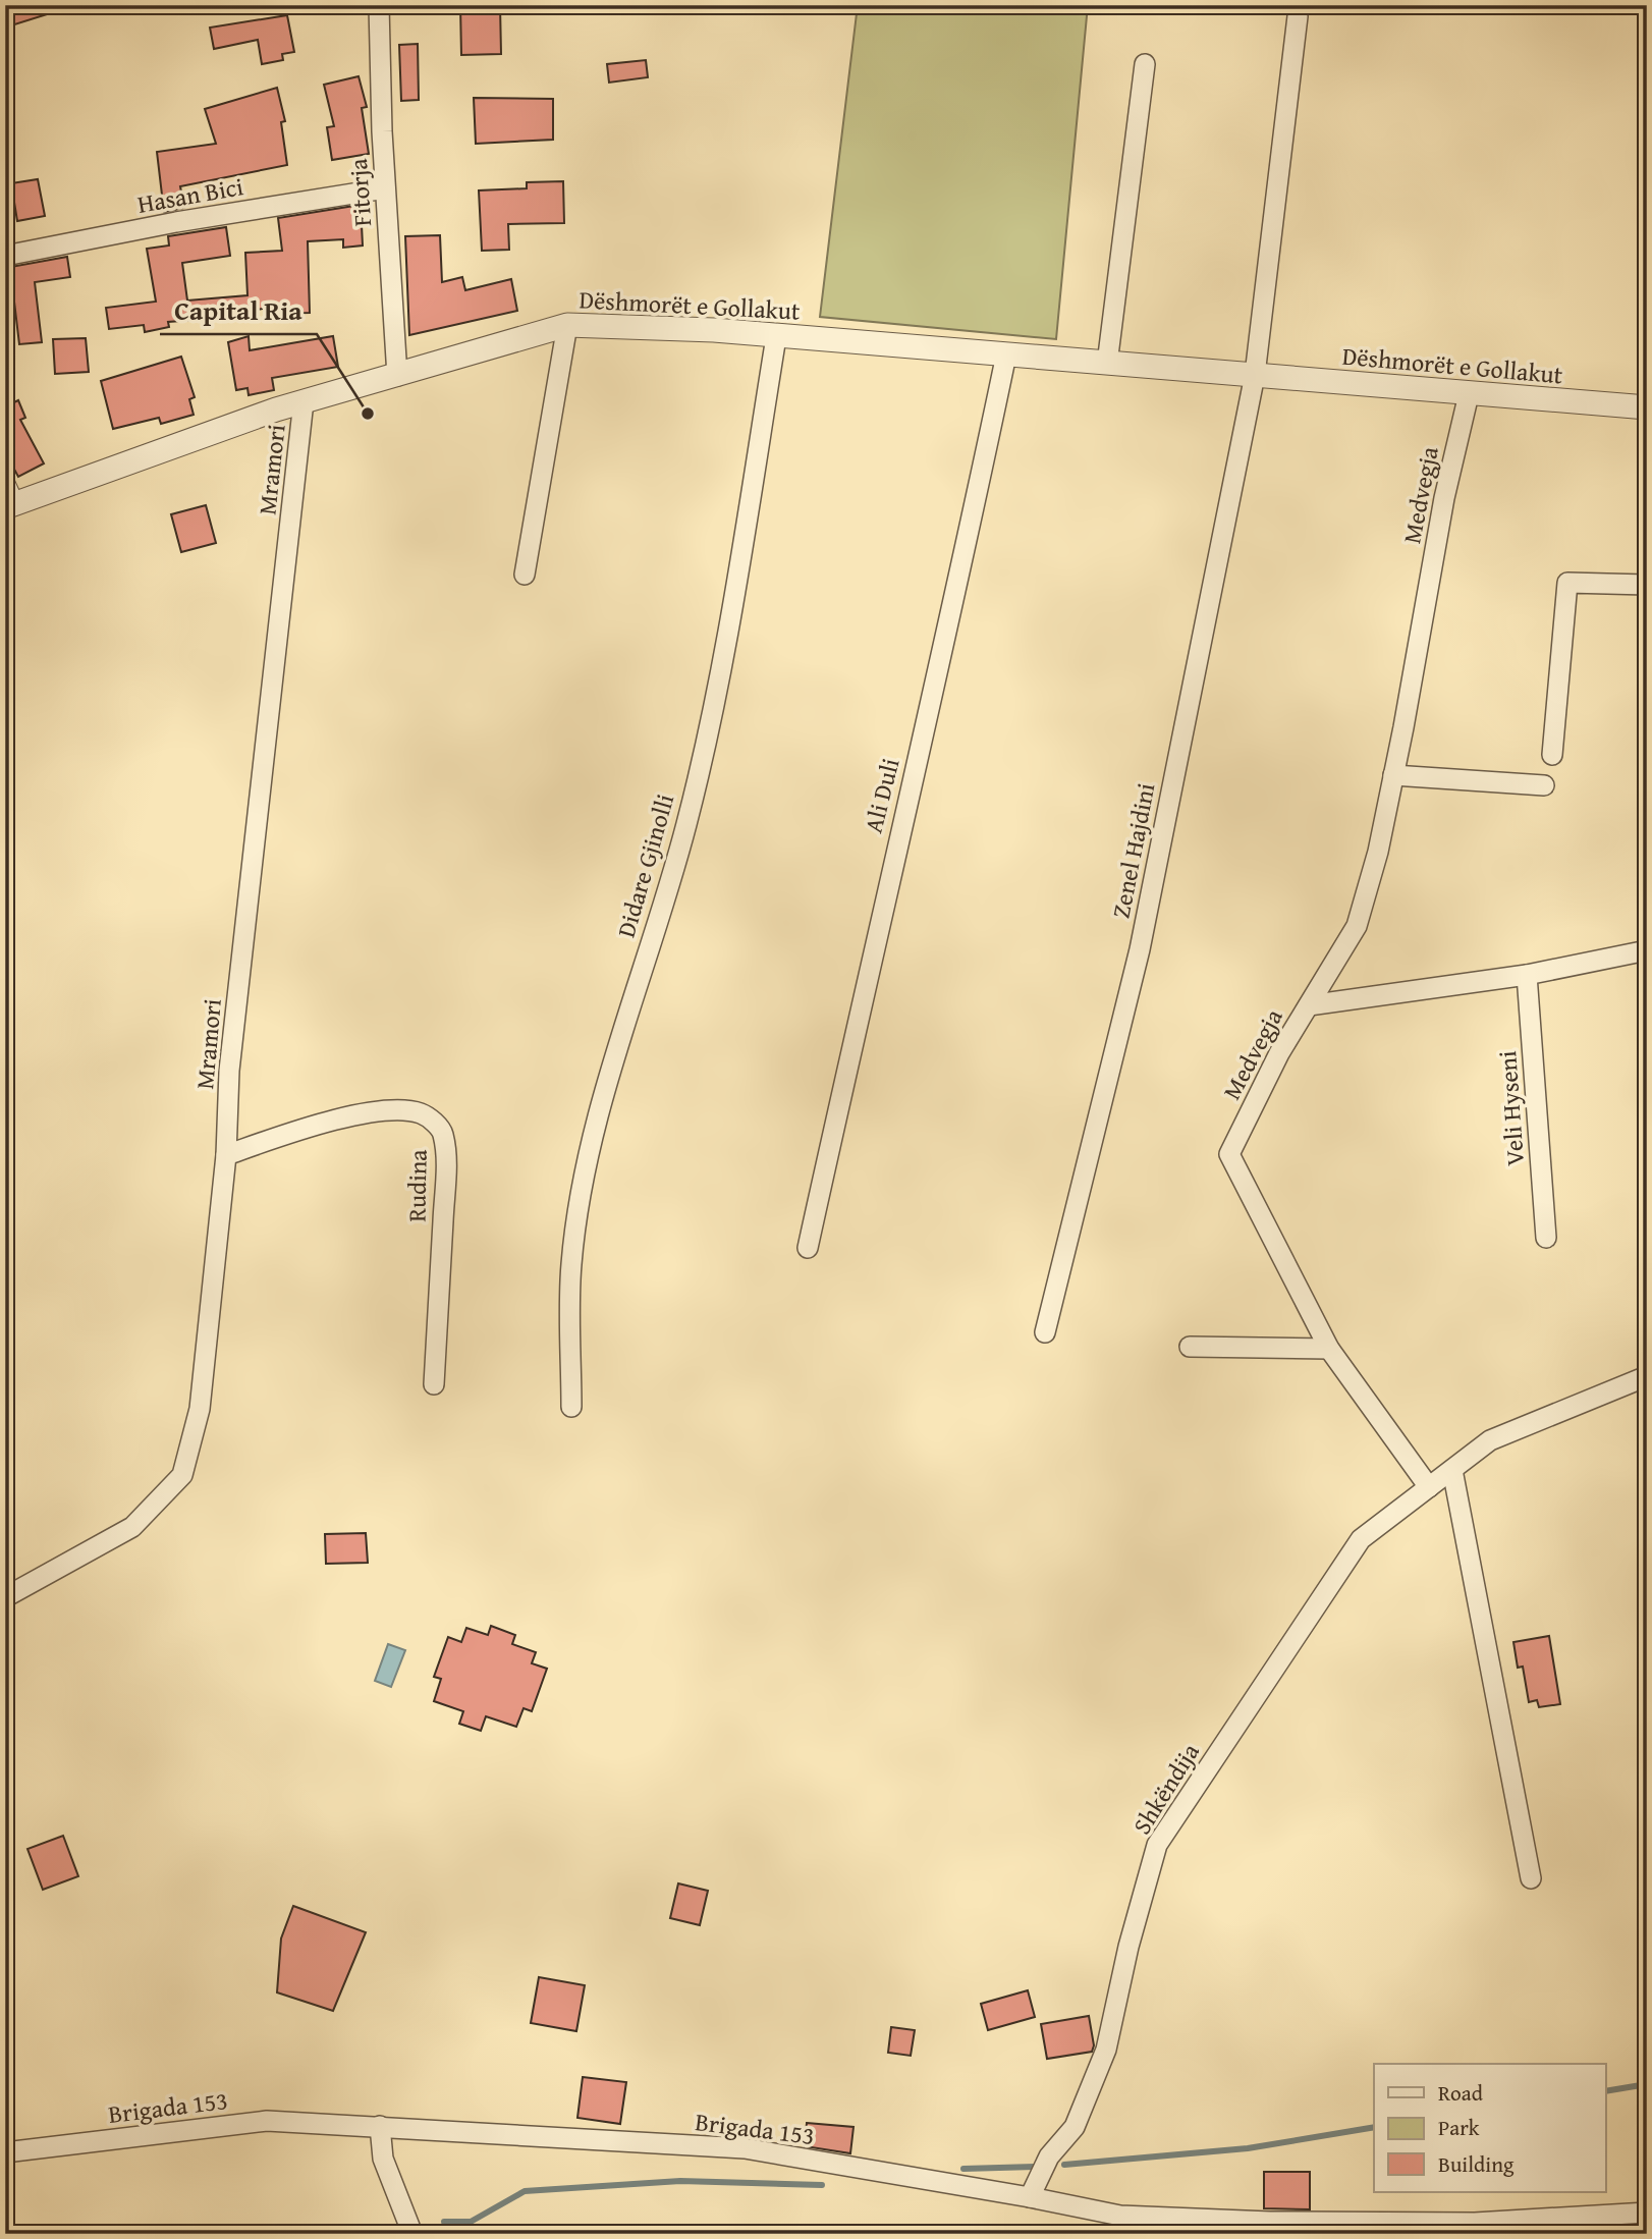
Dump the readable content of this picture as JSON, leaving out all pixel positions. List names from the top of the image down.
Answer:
{
  "streets": {
    "street": [
      "Fitorja",
      "Hasan Bici",
      "Dëshmorët e Gollakut",
      "Mramori",
      "Medvegja",
      "Ali Duli",
      "Zenel Hajdini",
      "Didare Gjinolli",
      "Veli Hyseni",
      "Rudina",
      "Shkëndija",
      "Brigada 153"
    ]
  },
  "crossings": [
    ["Fitorja", "Hasan Bici"],
    ["Fitorja", "Dëshmorët e Gollakut"],
    ["Dëshmorët e Gollakut", "Mramori"],
    ["Dëshmorët e Gollakut", "Medvegja"],
    ["Dëshmorët e Gollakut", "Ali Duli"],
    ["Dëshmorët e Gollakut", "Zenel Hajdini"],
    ["Dëshmorët e Gollakut", "Didare Gjinolli"],
    ["Mramori", "Rudina"],
    ["Medvegja", "Shkëndija"],
    ["Shkëndija", "Brigada 153"]
  ],
  "places": ["Capital Ria"],
  "legend": ["Road", "Park", "Building"]
}
